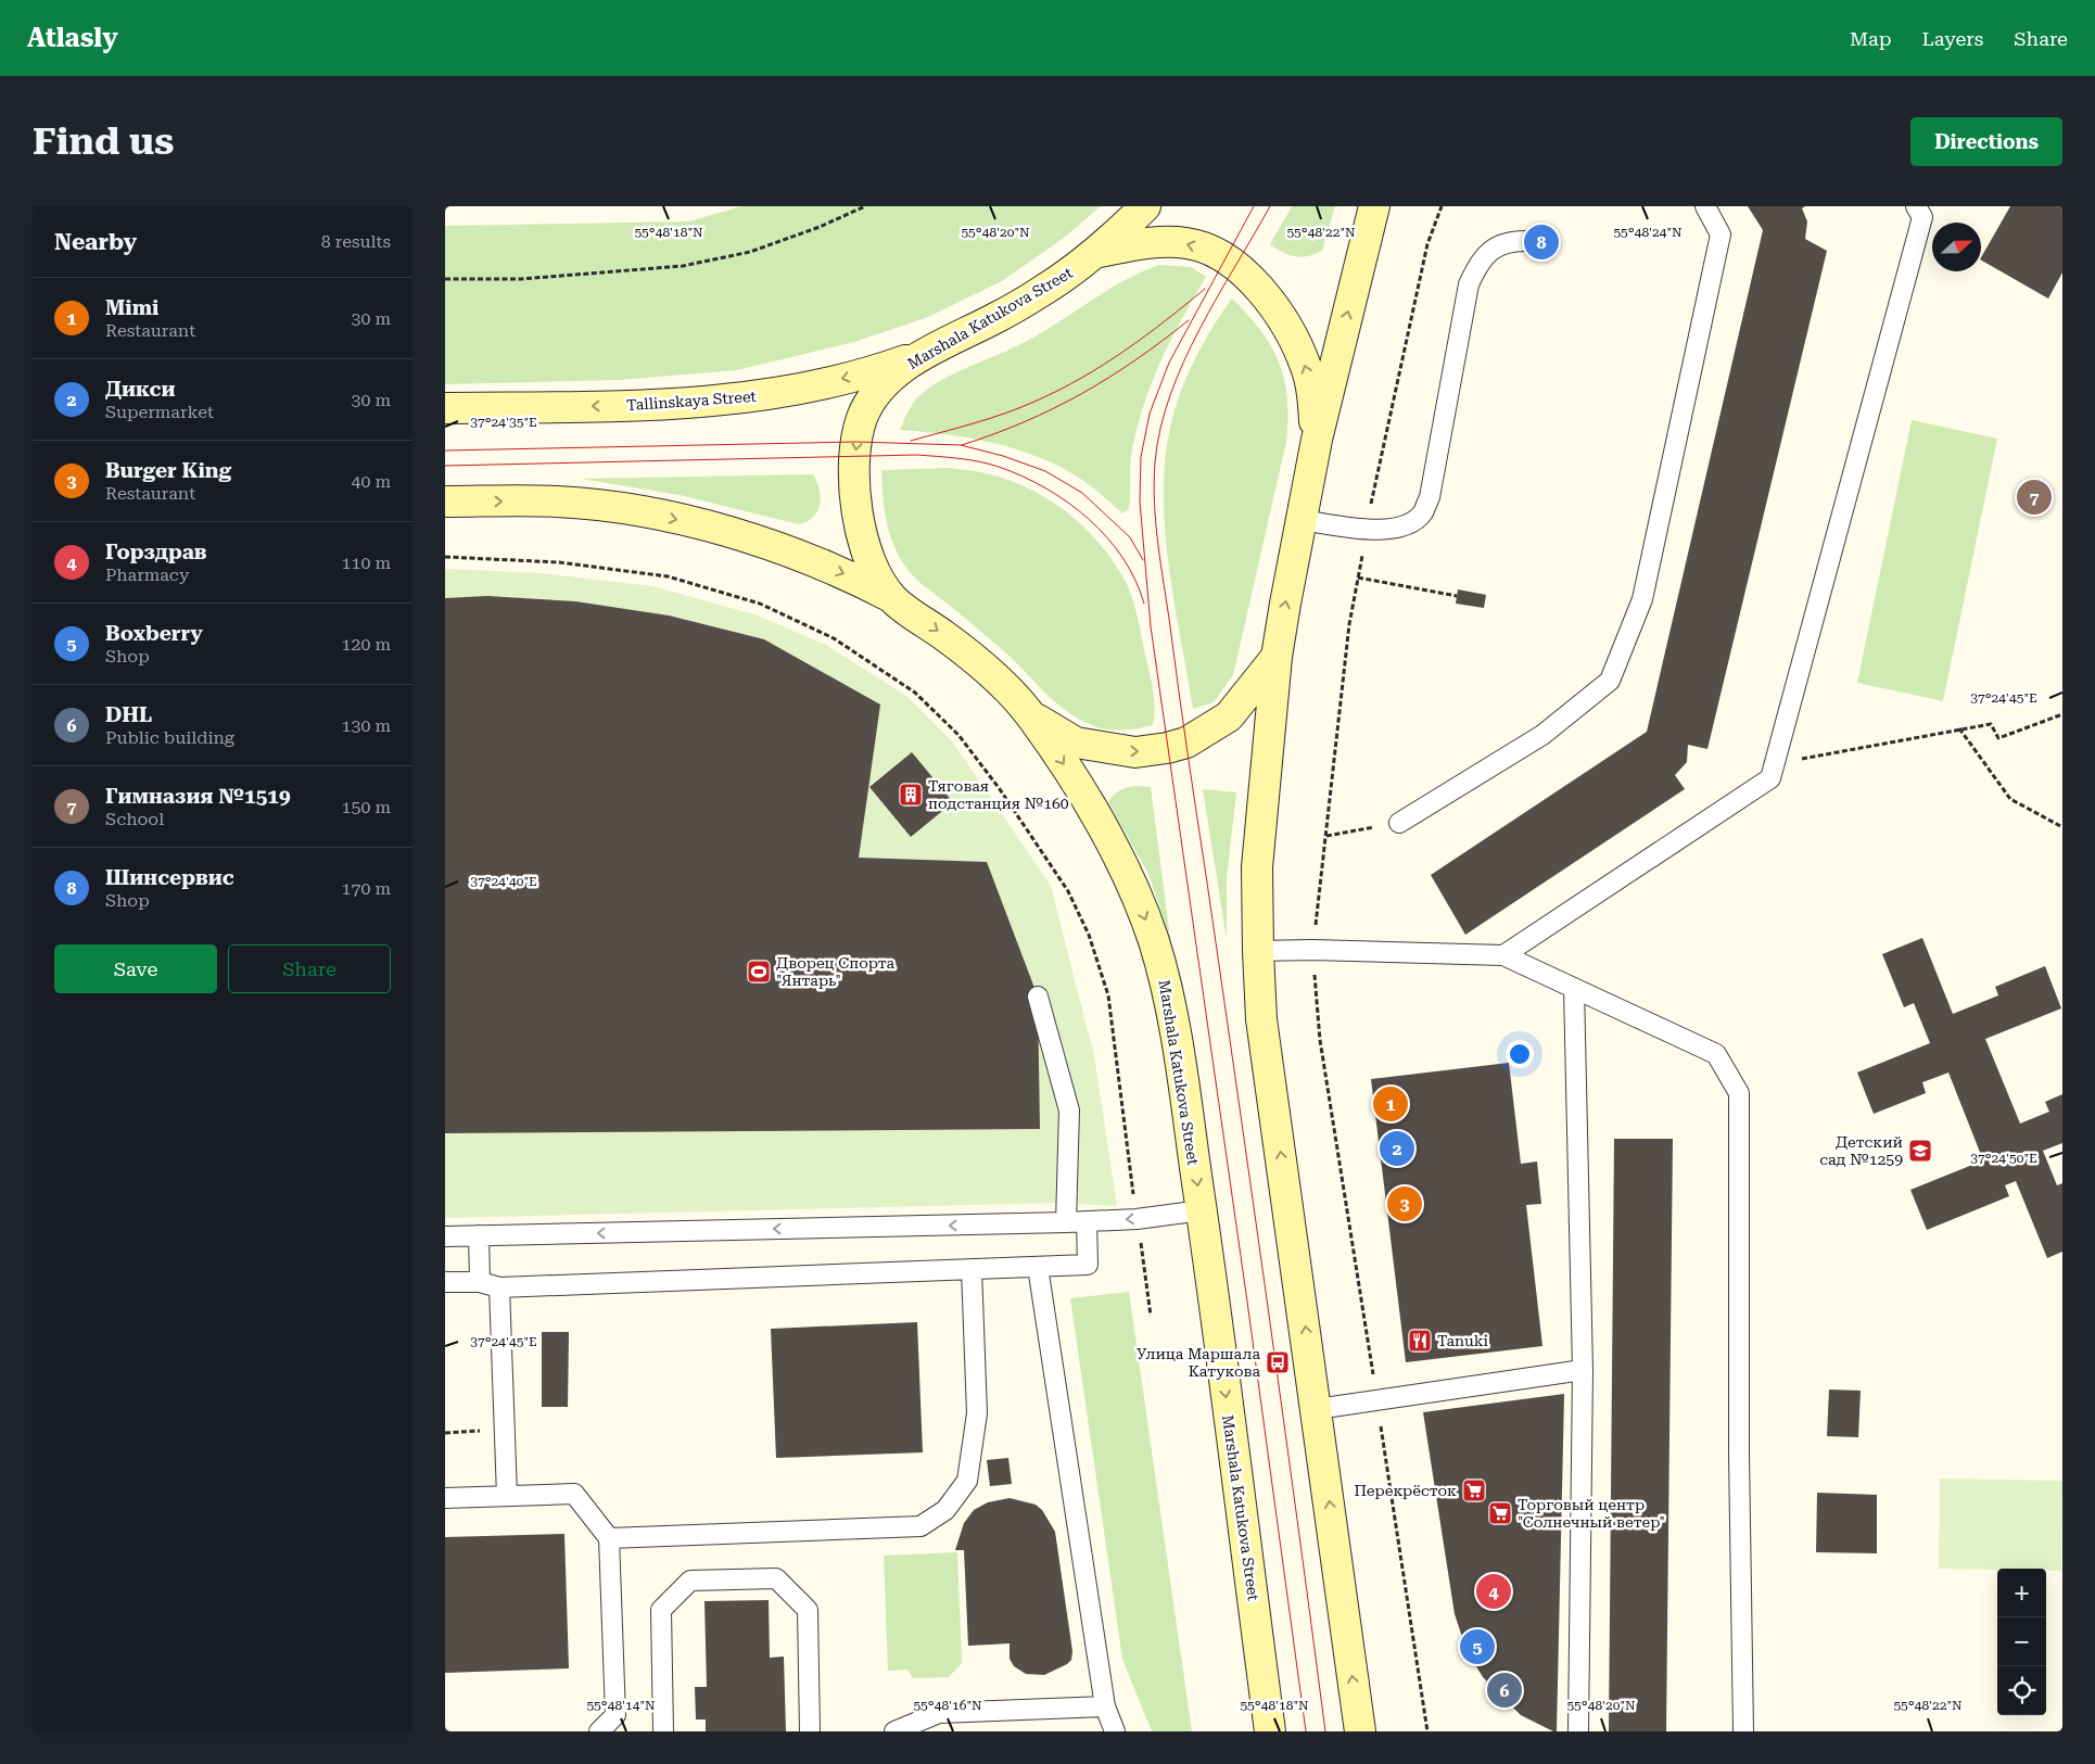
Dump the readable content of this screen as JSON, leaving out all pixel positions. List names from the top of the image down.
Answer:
{
  "streets": {
    "main road": ["Marshala Katukova Street", "Tallinskaya Street"]
  },
  "crossings": [
    ["Marshala Katukova Street", "Tallinskaya Street"]
  ],
  "places": {
    "building": ["Тяговая подстанция №160"],
    "sports": ["Дворец Спорта \"Янтарь\""],
    "school or university": ["Детский сад №1259"],
    "restaurant": ["Tanuki"],
    "bus stop": ["Улица Маршала Катукова"],
    "supermarket": ["Перекрёсток", "Торговый центр \"Солнечный ветер\""]
  },
  "north": "right",
  "page": {
    "header": "Atlasly",
    "nav": ["Map", "Layers", "Share"],
    "buttons": [
      "Directions",
      ["Save", "Share"]
    ],
    "title": "Find us",
    "heading": ["Nearby", "8 results"],
    "pins": [
      "8",
      "7",
      "1",
      "2",
      "3",
      "4",
      "5",
      "6"
    ],
    "list": [
      {
        "mark": "1",
        "name": "Mimi",
        "note": "Restaurant",
        "value": "30 m"
      },
      {
        "mark": "2",
        "name": "Дикси",
        "note": "Supermarket",
        "value": "30 m"
      },
      {
        "mark": "3",
        "name": "Burger King",
        "note": "Restaurant",
        "value": "40 m"
      },
      {
        "mark": "4",
        "name": "Горздрав",
        "note": "Pharmacy",
        "value": "110 m"
      },
      {
        "mark": "5",
        "name": "Boxberry",
        "note": "Shop",
        "value": "120 m"
      },
      {
        "mark": "6",
        "name": "DHL",
        "note": "Public building",
        "value": "130 m"
      },
      {
        "mark": "7",
        "name": "Гимназия №1519",
        "note": "School",
        "value": "150 m"
      },
      {
        "mark": "8",
        "name": "Шинсервис",
        "note": "Shop",
        "value": "170 m"
      }
    ],
    "map_buttons": ["+", "−"]
  },
  "coordinates": [
    "55°48'18\"N",
    "55°48'20\"N",
    "55°48'22\"N",
    "55°48'24\"N",
    "37°24'35\"E",
    "37°24'45\"E",
    "37°24'40\"E",
    "37°24'50\"E",
    "55°48'14\"N",
    "55°48'16\"N"
  ]
}
